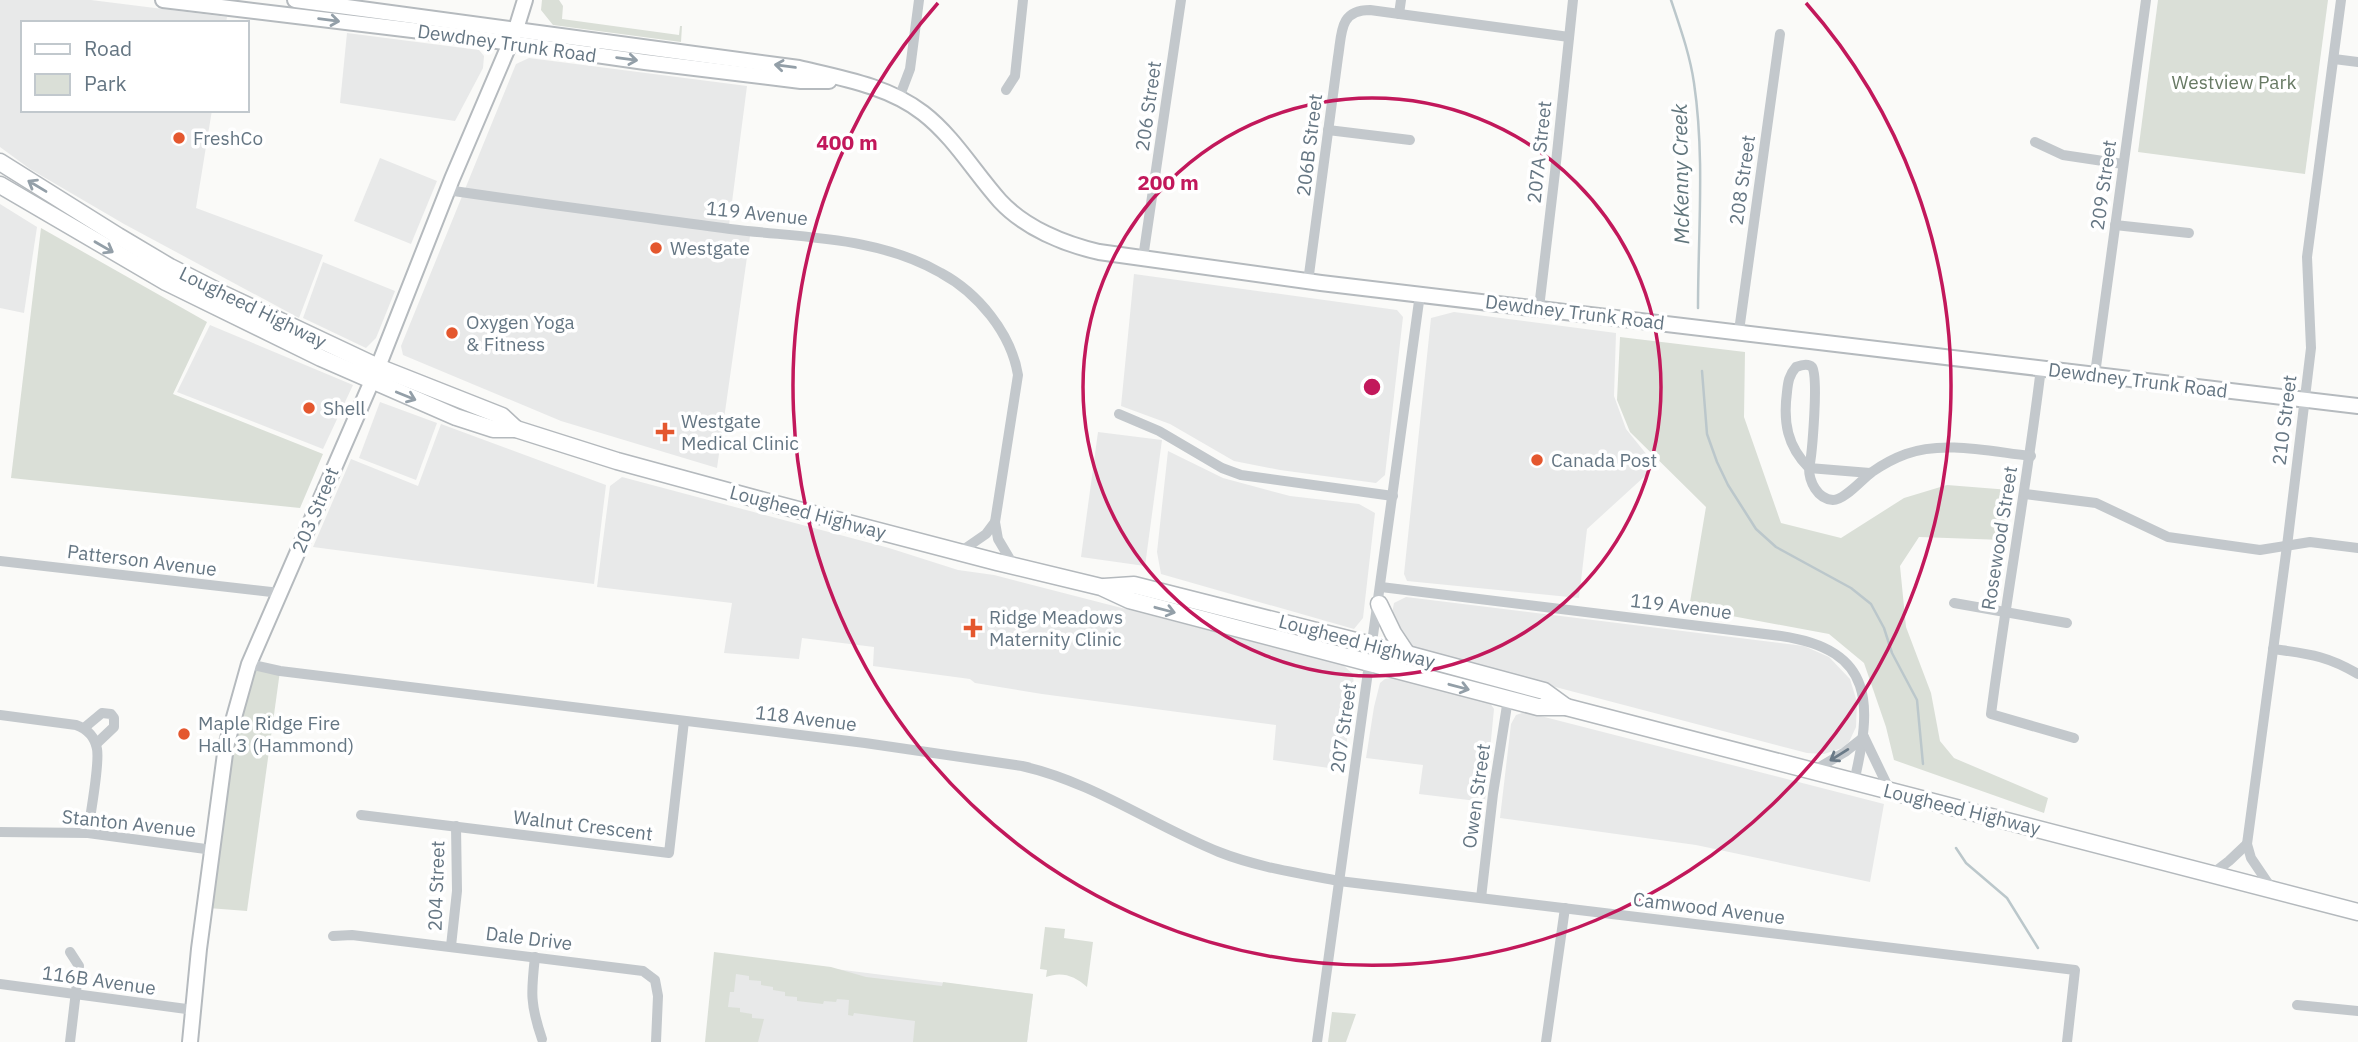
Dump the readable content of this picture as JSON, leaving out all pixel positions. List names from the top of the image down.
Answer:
{
  "streets": {
    "highway": ["Lougheed Highway"],
    "main road": ["Dewdney Trunk Road", "203 Street"],
    "street": [
      "206 Street",
      "206B Street",
      "207A Street",
      "208 Street",
      "209 Street",
      "119 Avenue",
      "210 Street",
      "Rosewood Street",
      "Patterson Avenue",
      "118 Avenue",
      "207 Street",
      "Owen Street",
      "Stanton Avenue",
      "Walnut Crescent",
      "204 Street",
      "Camwood Avenue",
      "Dale Drive",
      "116B Avenue"
    ]
  },
  "crossings": [
    ["Dewdney Trunk Road", "206 Street"],
    ["Dewdney Trunk Road", "206B Street"],
    ["Dewdney Trunk Road", "207A Street"],
    ["Dewdney Trunk Road", "208 Street"],
    ["Dewdney Trunk Road", "209 Street"],
    ["Dewdney Trunk Road", "210 Street"],
    ["Dewdney Trunk Road", "203 Street"],
    ["Dewdney Trunk Road", "Rosewood Street"],
    ["Dewdney Trunk Road", "207 Street"],
    ["119 Avenue", "Lougheed Highway"],
    ["119 Avenue", "203 Street"],
    ["119 Avenue", "207 Street"],
    ["Lougheed Highway", "203 Street"],
    ["Lougheed Highway", "207 Street"],
    ["Lougheed Highway", "Owen Street"],
    ["203 Street", "Patterson Avenue"],
    ["203 Street", "118 Avenue"],
    ["203 Street", "Stanton Avenue"],
    ["203 Street", "116B Avenue"],
    ["118 Avenue", "207 Street"],
    ["118 Avenue", "Walnut Crescent"],
    ["118 Avenue", "Camwood Avenue"],
    ["207 Street", "Camwood Avenue"],
    ["Owen Street", "Camwood Avenue"],
    ["Walnut Crescent", "204 Street"],
    ["204 Street", "Dale Drive"]
  ],
  "water": ["McKenny Creek"],
  "parks": ["Westview Park"],
  "places": {
    "other": [
      "FreshCo",
      "Westgate",
      "Oxygen Yoga & Fitness",
      "Shell",
      "Canada Post",
      "Maple Ridge Fire Hall 3 (Hammond)"
    ],
    "health": ["Westgate Medical Clinic", "Ridge Meadows Maternity Clinic"]
  },
  "legend": ["Road", "Park"],
  "rings": ["400 m", "200 m"]
}
